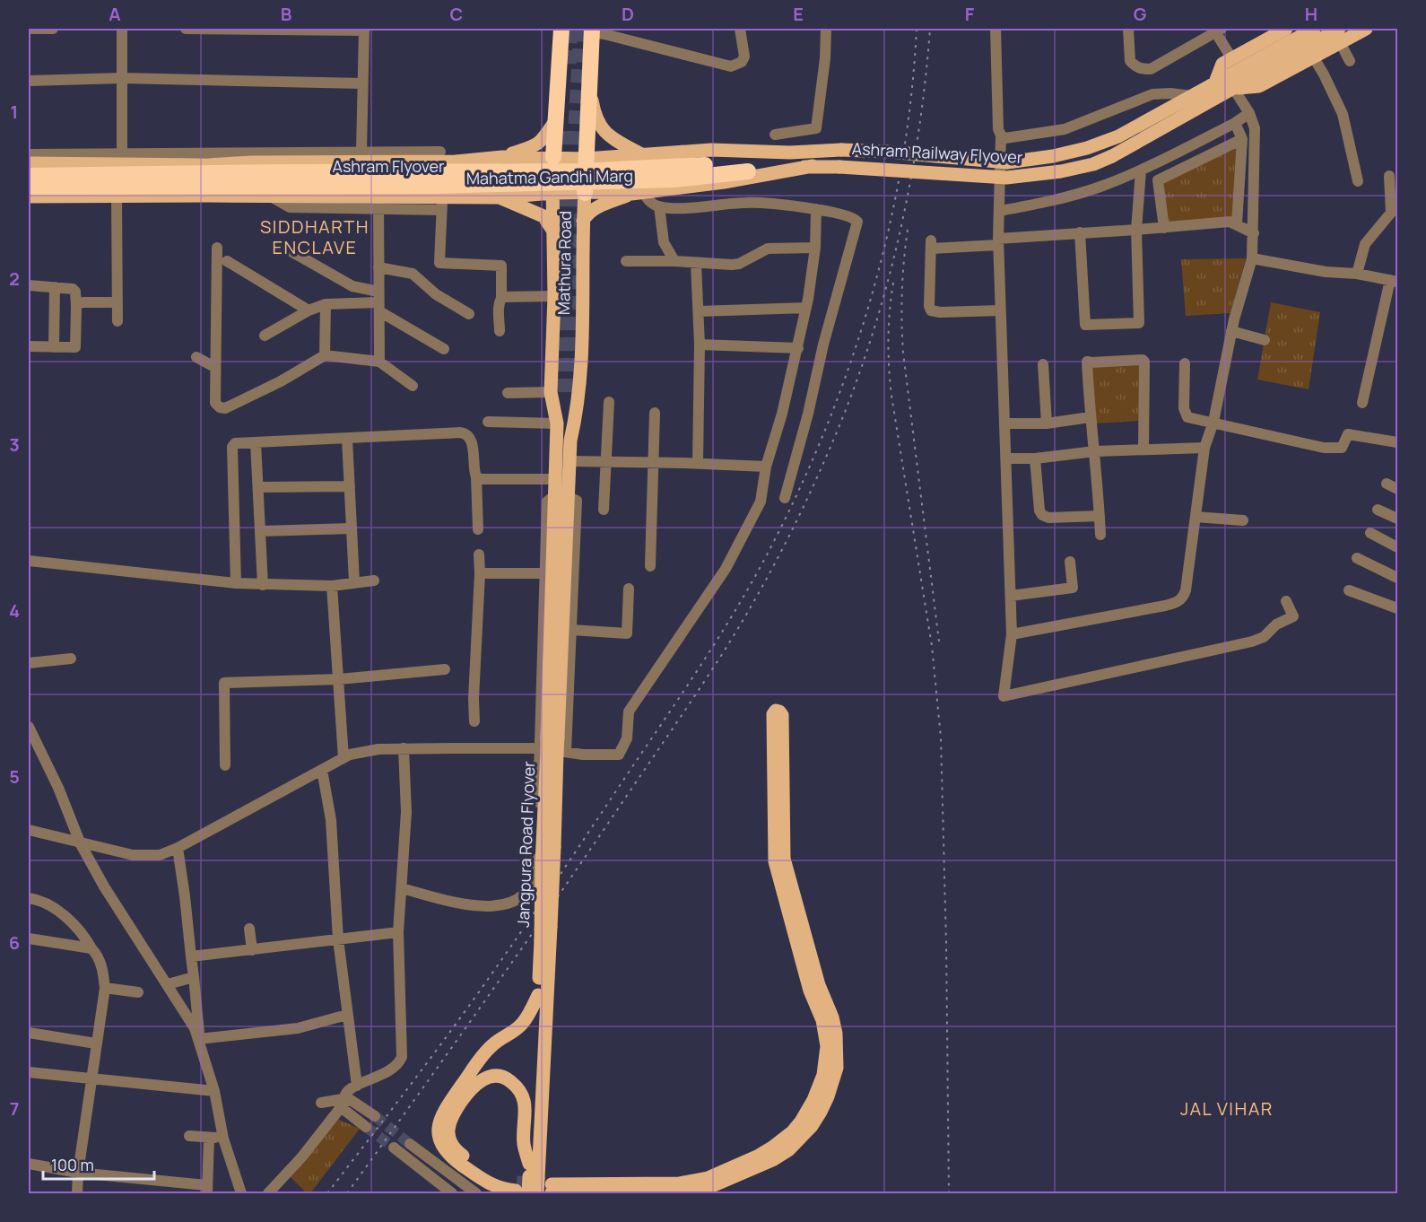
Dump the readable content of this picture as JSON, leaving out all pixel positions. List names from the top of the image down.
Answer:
{
  "streets": {
    "highway": ["Ashram Flyover", "Mathura Road"],
    "main road": ["Ashram Railway Flyover", "Mahatma Gandhi Marg", "Jangpura Road Flyover"]
  },
  "crossings": [
    ["Ashram Railway Flyover", "Mahatma Gandhi Marg"],
    ["Mahatma Gandhi Marg", "Mathura Road"],
    ["Mathura Road", "Jangpura Road Flyover"]
  ],
  "districts": ["SIDDHARTH ENCLAVE", "JAL VIHAR"],
  "scale_bar": "100 m",
  "grid": {
    "columns": [
      "A",
      "B",
      "C",
      "D",
      "E",
      "F",
      "G",
      "H"
    ],
    "rows": [
      "1",
      "2",
      "3",
      "4",
      "5",
      "6",
      "7"
    ]
  }
}
